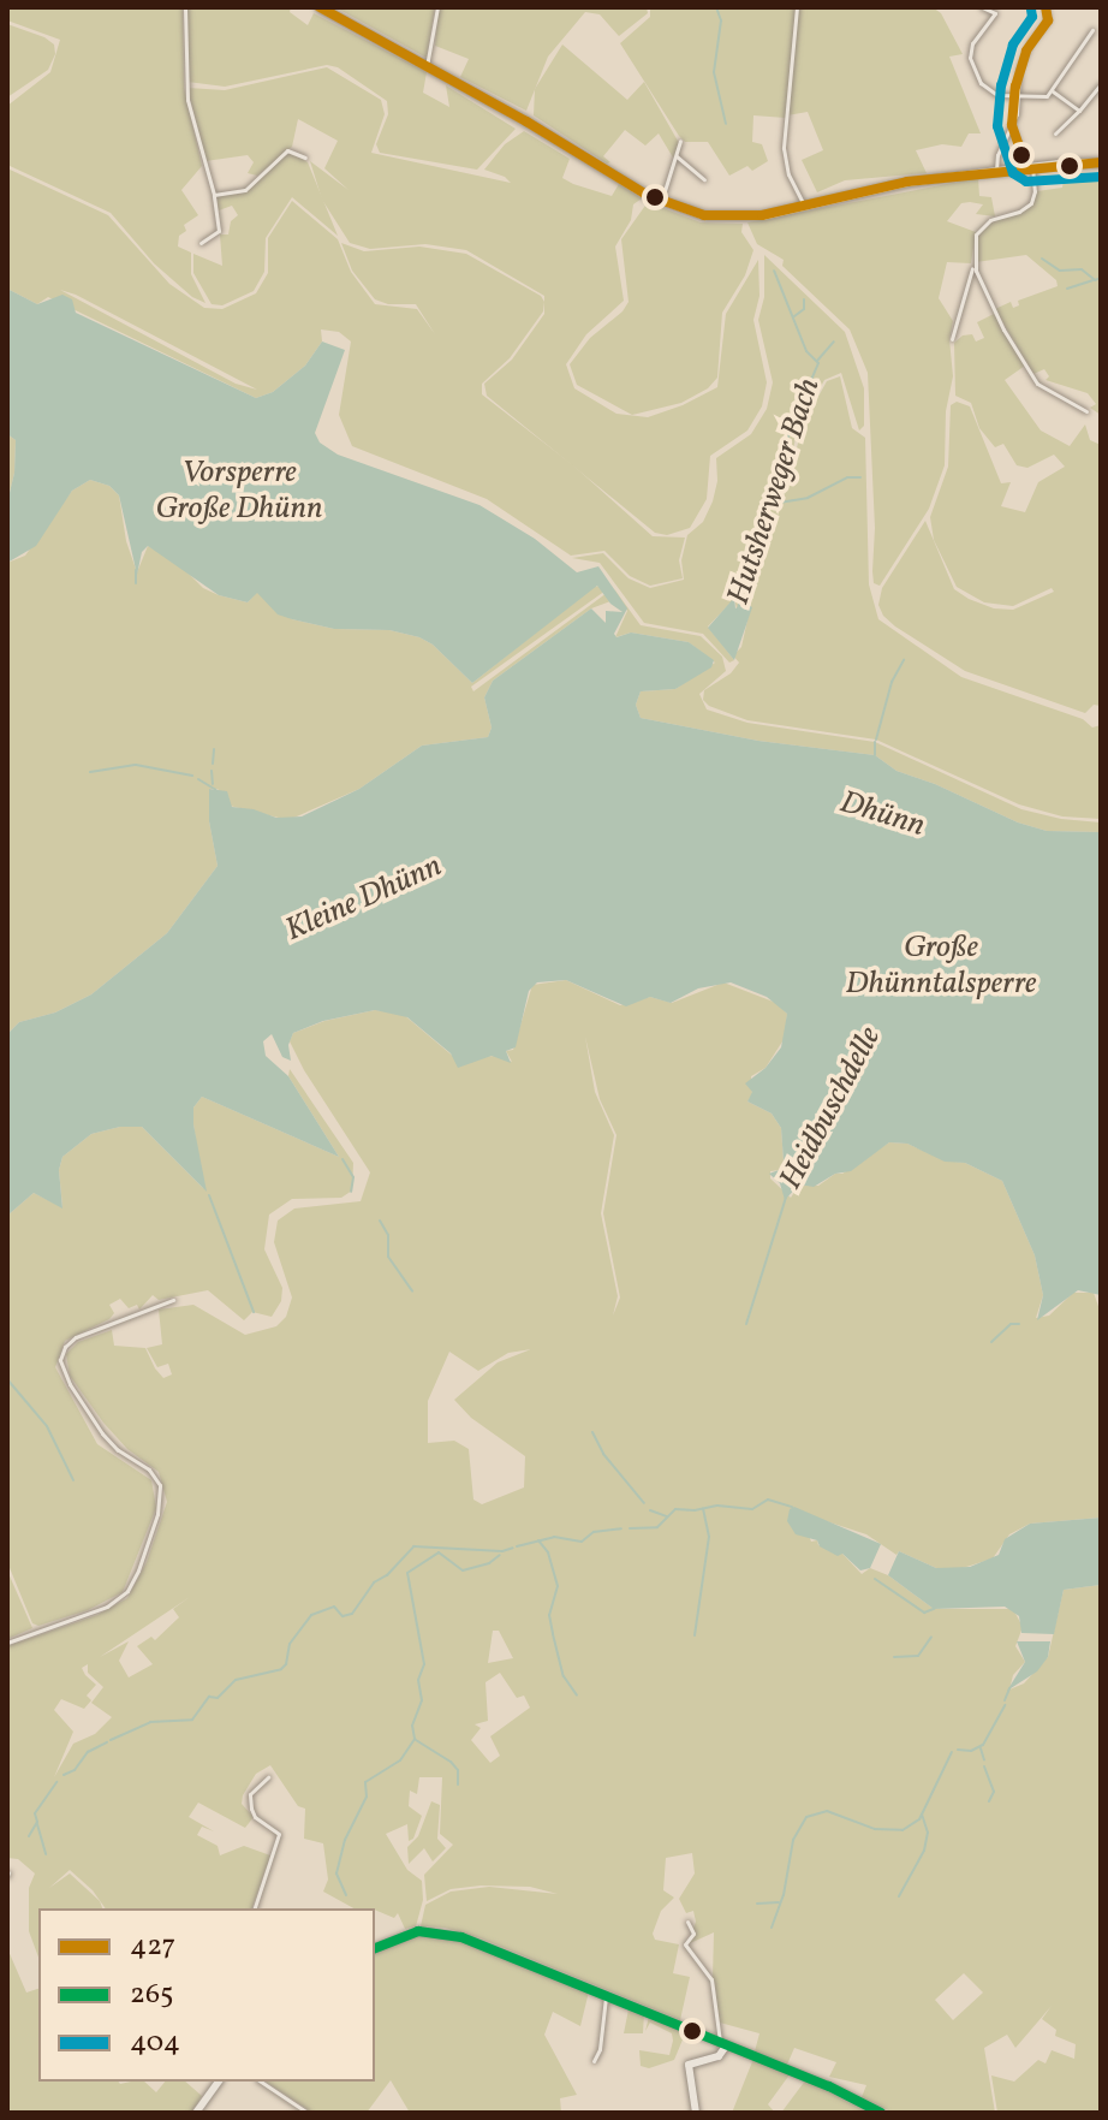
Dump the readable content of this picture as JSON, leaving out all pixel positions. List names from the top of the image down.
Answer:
{
  "water": [
    "Vorsperre Große Dhünn",
    "Hutsherweger Bach",
    "Dhünn",
    "Kleine Dhünn",
    "Große Dhünntalsperre",
    "Heidbuschdelle"
  ],
  "lines": ["transit line 427", "transit line 404", "transit line 265"],
  "legend": ["427", "265", "404"]
}
